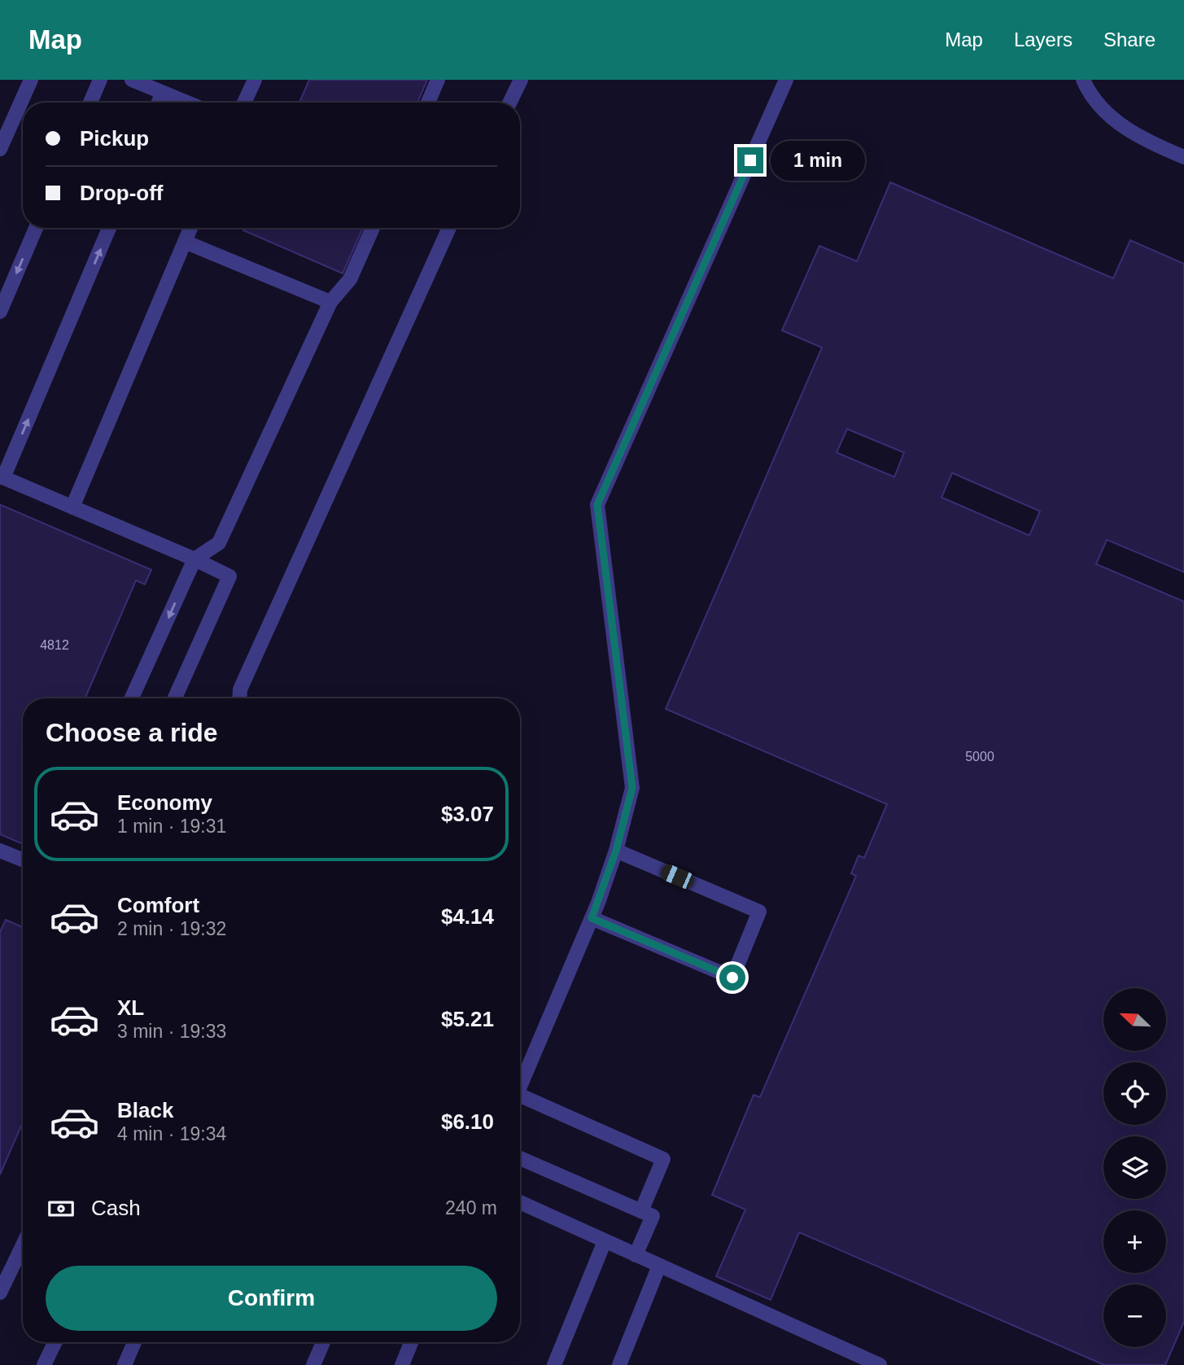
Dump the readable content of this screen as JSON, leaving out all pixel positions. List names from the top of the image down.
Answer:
{
  "house_numbers": ["4812", "5000"],
  "north": "top left",
  "page": {
    "header": "Map",
    "nav": ["Map", "Layers", "Share"],
    "banner": ["Pickup", "Drop-off"],
    "bubble": "1 min",
    "heading": "Choose a ride",
    "list": [
      {
        "name": "Economy",
        "note": "1 min · 19:31",
        "value": "$3.07"
      },
      {
        "name": "Comfort",
        "note": "2 min · 19:32",
        "value": "$4.14"
      },
      {
        "name": "XL",
        "note": "3 min · 19:33",
        "value": "$5.21"
      },
      {
        "name": "Black",
        "note": "4 min · 19:34",
        "value": "$6.10"
      }
    ],
    "map_buttons": ["+", "−"],
    "pay": ["Cash", "240 m"],
    "buttons": "Confirm"
  }
}
